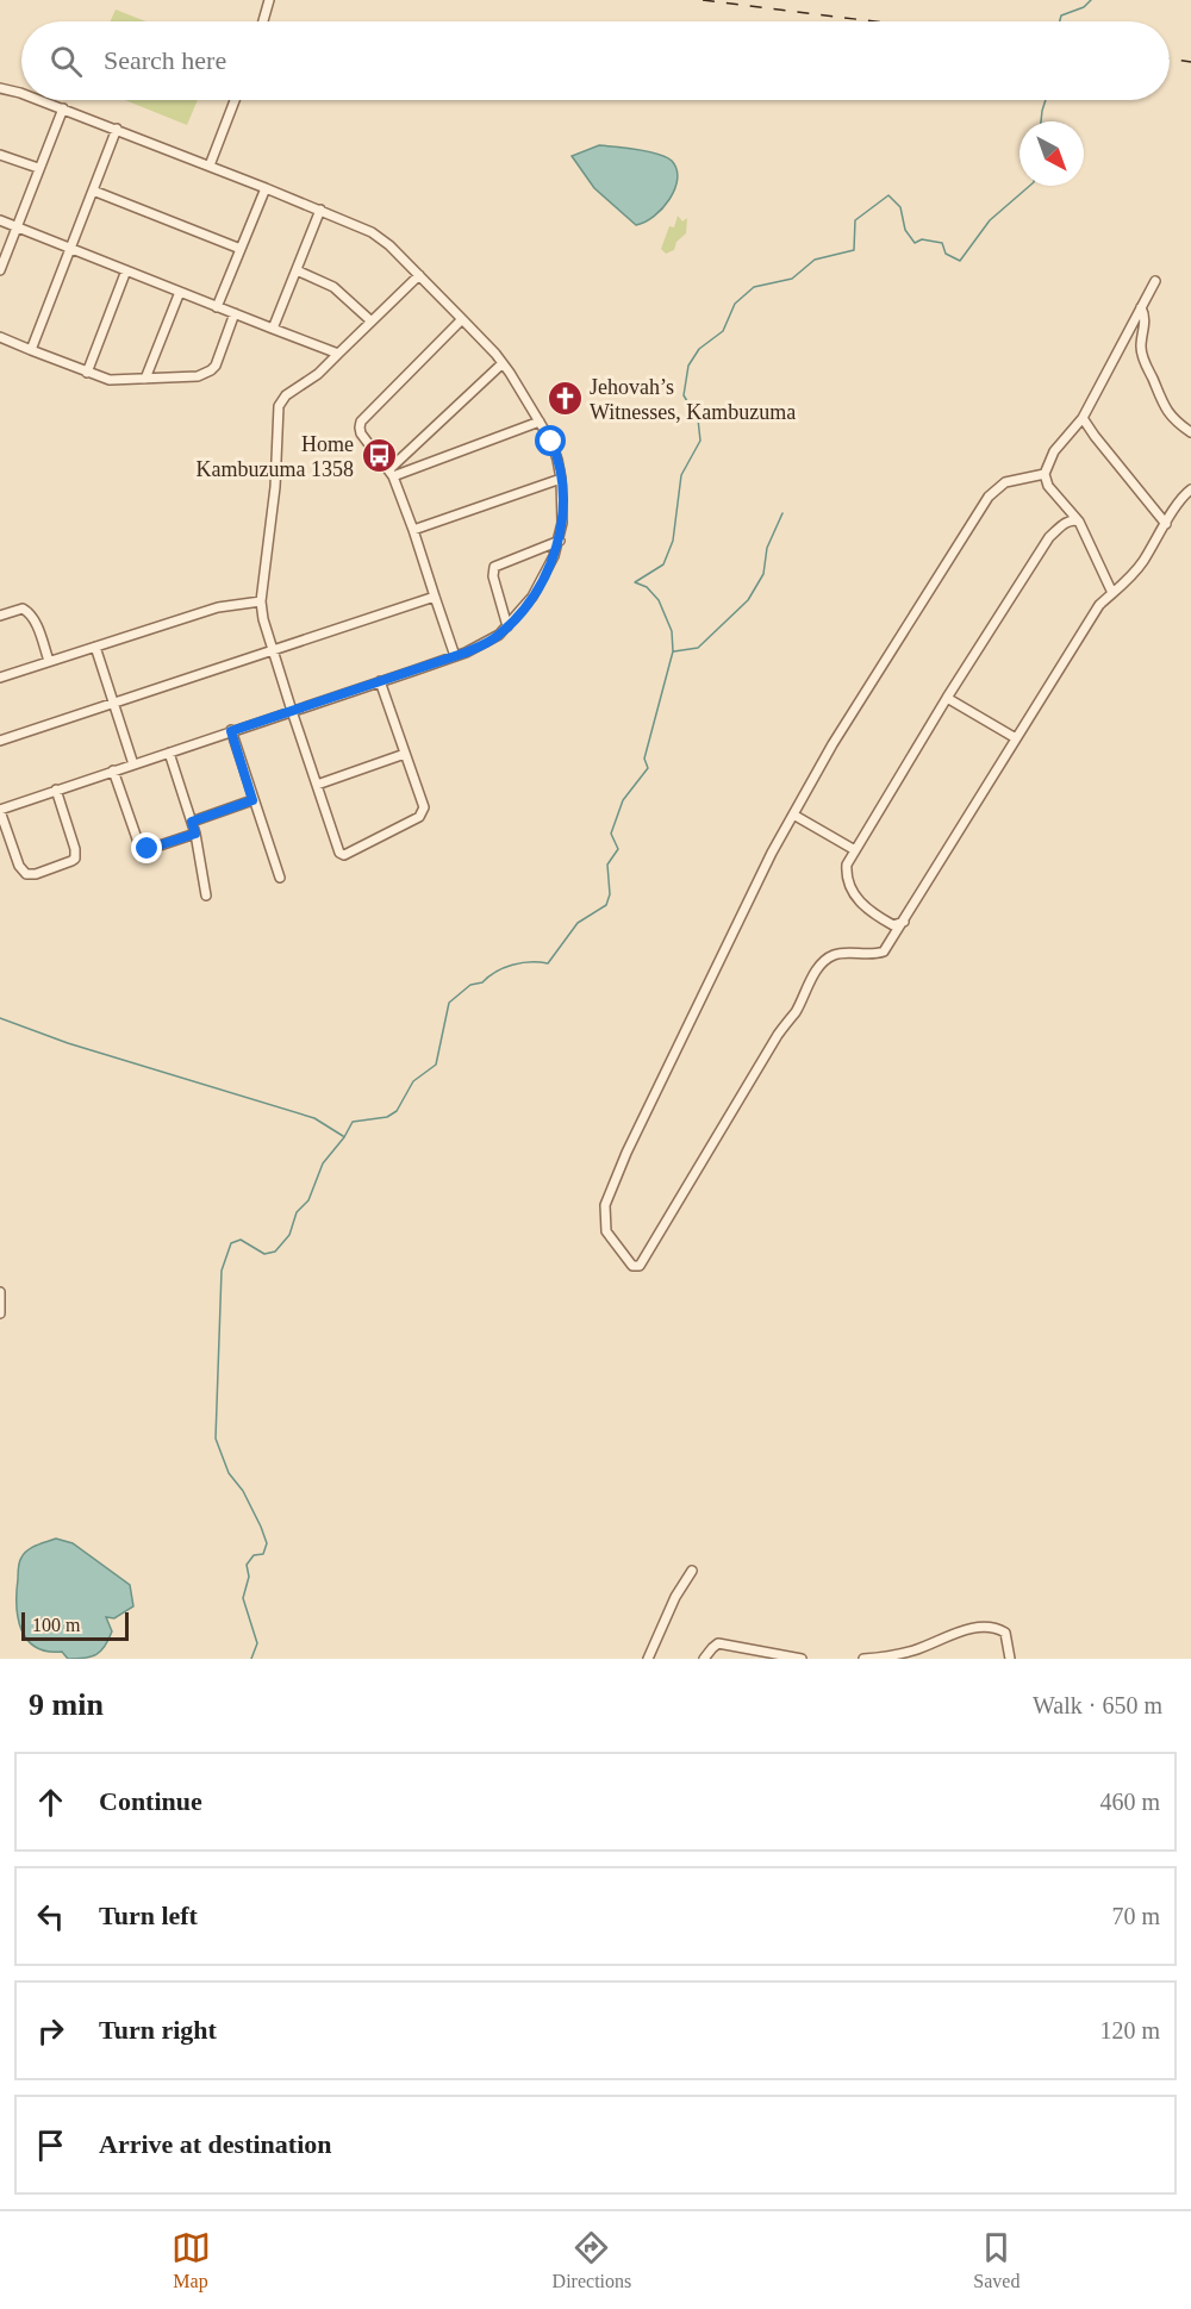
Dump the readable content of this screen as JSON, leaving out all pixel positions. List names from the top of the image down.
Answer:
{
  "places": {
    "church": ["Jehovah’s Witnesses, Kambuzuma"],
    "bus stop": ["Home Kambuzuma 1358"]
  },
  "scale_bar": "100 m",
  "north": "bottom right",
  "page": {
    "search": "Search here",
    "scale": "100 m",
    "heading": ["9 min", "Walk · 650 m"],
    "list": [
      ["Continue", "460 m"],
      ["Turn left", "70 m"],
      ["Turn right", "120 m"],
      "Arrive at destination"
    ],
    "nav": ["Map", "Directions", "Saved"]
  }
}
